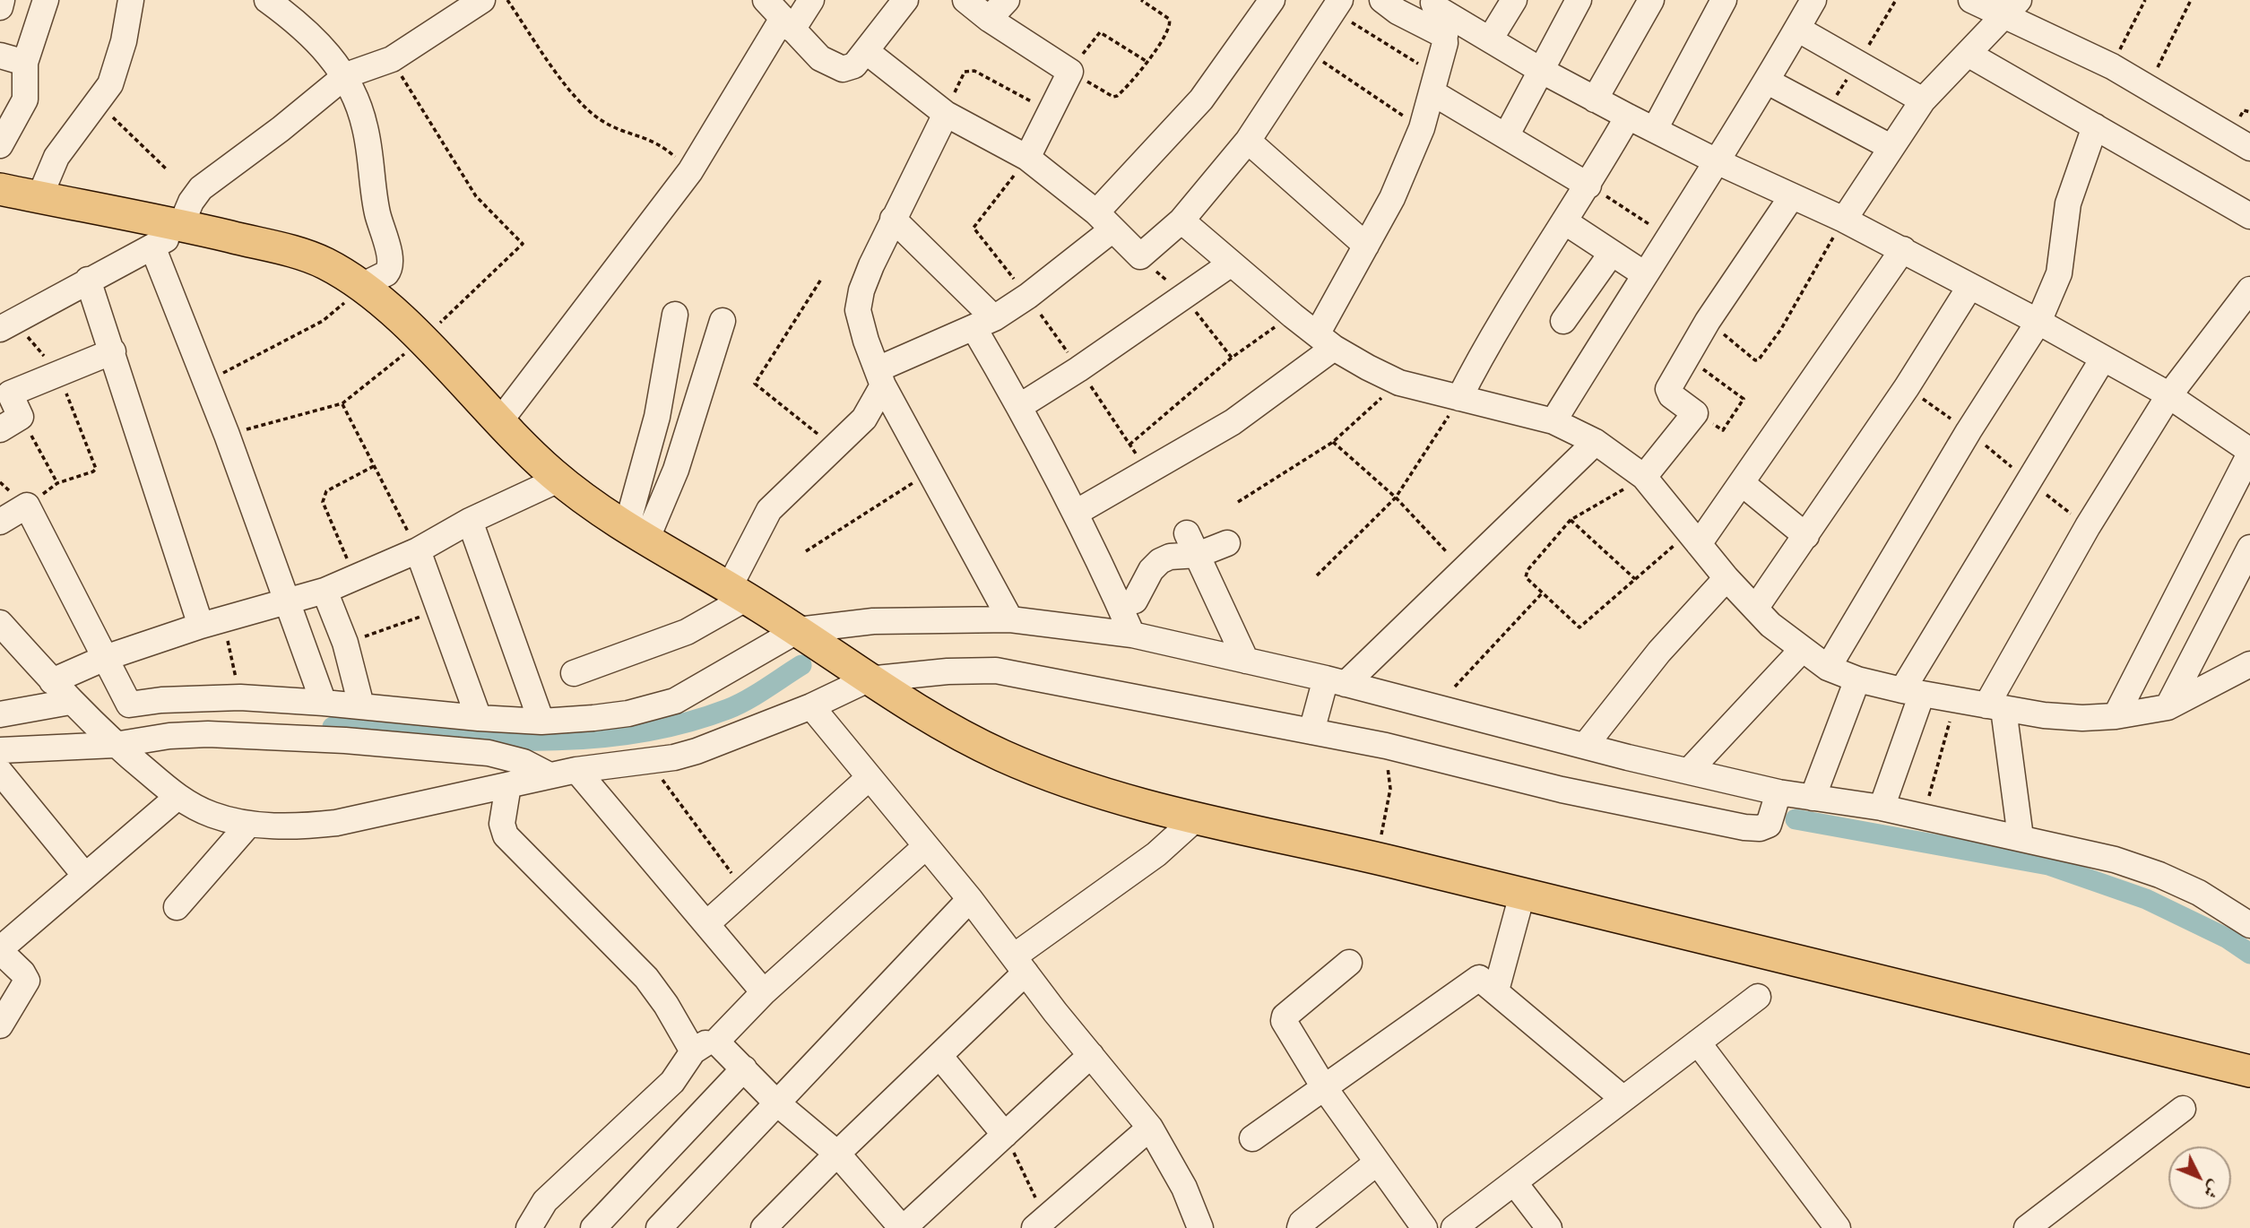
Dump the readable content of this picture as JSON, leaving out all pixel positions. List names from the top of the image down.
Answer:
{
  "north": "bottom right"
}
